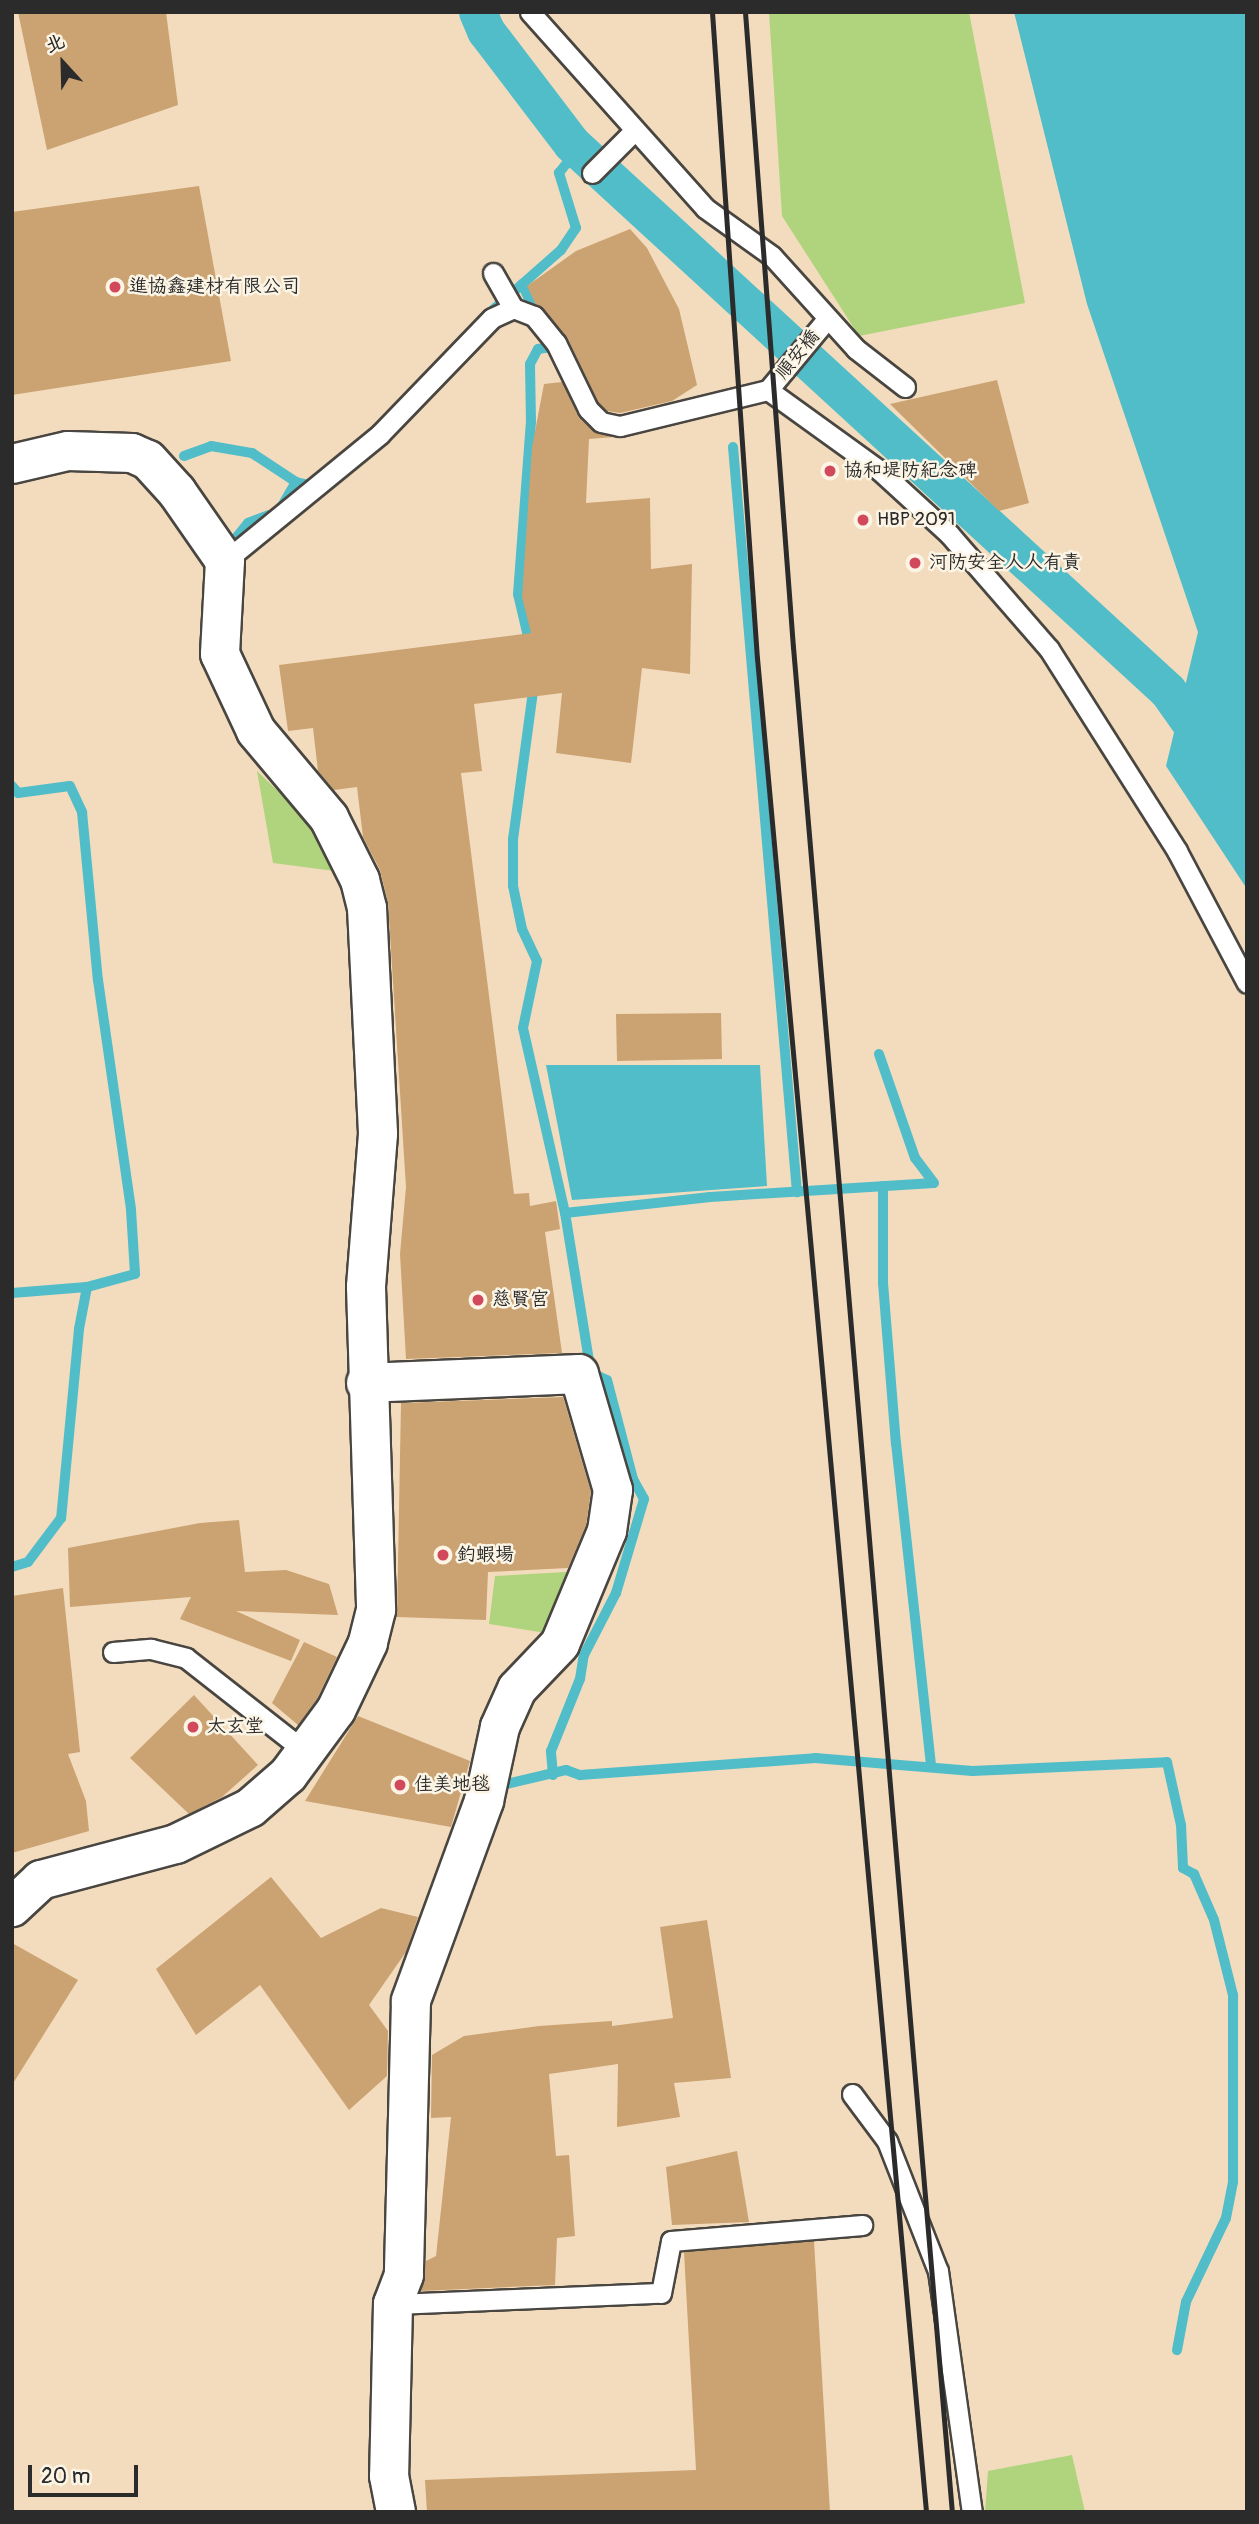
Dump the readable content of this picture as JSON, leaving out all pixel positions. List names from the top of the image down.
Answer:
{
  "streets": {
    "lane": ["順安橋"]
  },
  "places": [
    "進協鑫建材有限公司",
    "協和堤防紀念碑",
    "HBP 2091",
    "河防安全人人有責",
    "慈賢宮",
    "釣蝦場",
    "太玄堂",
    "佳美地毯"
  ],
  "scale_bar": "20 m",
  "north": "top"
}
